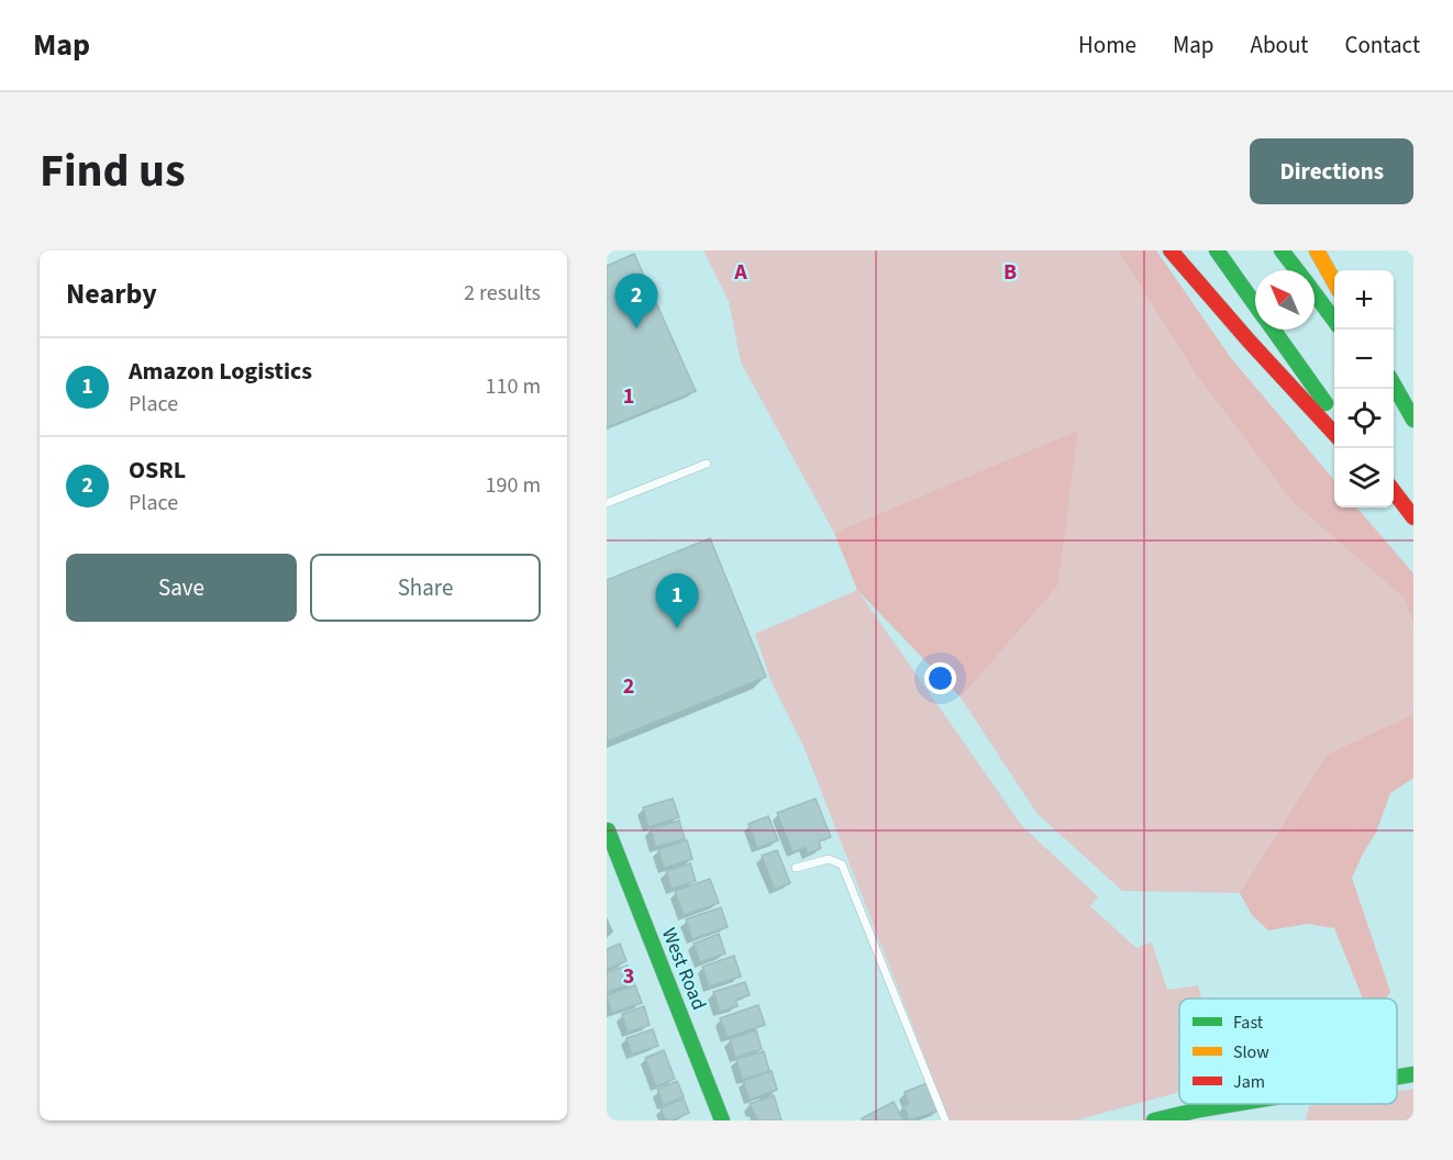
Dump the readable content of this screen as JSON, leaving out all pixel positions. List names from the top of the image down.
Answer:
{
  "streets": {
    "main road": ["West Road"]
  },
  "legend": ["Fast", "Slow", "Jam"],
  "north": "top left",
  "page": {
    "header": "Map",
    "nav": [
      "Home",
      "Map",
      "About",
      "Contact"
    ],
    "title": "Find us",
    "buttons": [
      "Directions",
      ["Save", "Share"]
    ],
    "heading": ["Nearby", "2 results"],
    "map_buttons": ["+", "−"],
    "pins": ["2", "1"],
    "list": [
      {
        "mark": "1",
        "name": "Amazon Logistics",
        "note": "Place",
        "value": "110 m"
      },
      {
        "mark": "2",
        "name": "OSRL",
        "note": "Place",
        "value": "190 m"
      }
    ]
  },
  "grid": {
    "columns": ["A", "B"],
    "rows": ["1", "2", "3"]
  }
}
